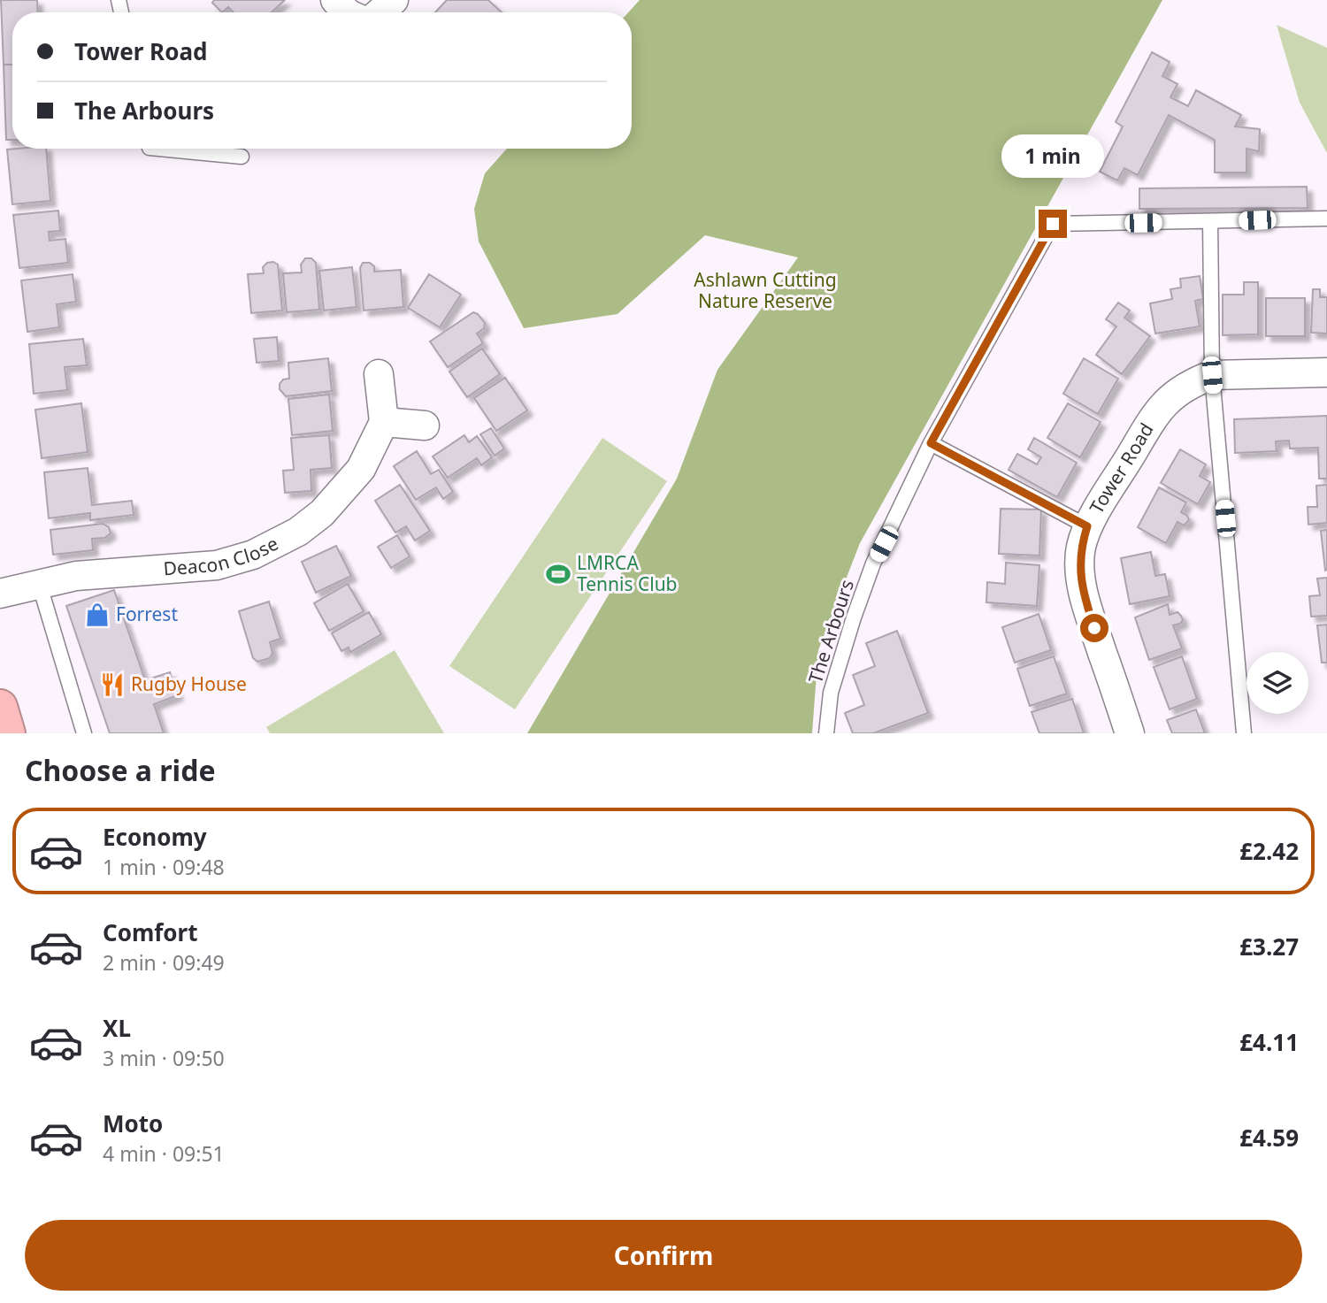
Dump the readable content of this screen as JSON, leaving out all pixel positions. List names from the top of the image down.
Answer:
{
  "streets": {
    "street": ["Tower Road", "Deacon Close"],
    "lane": ["The Arbours"]
  },
  "parks": ["Ashlawn Cutting Nature Reserve"],
  "places": {
    "sports": ["LMRCA Tennis Club"],
    "shop": ["Forrest"],
    "restaurant": ["Rugby House"]
  },
  "page": {
    "banner": ["Tower Road", "The Arbours"],
    "bubble": "1 min",
    "heading": "Choose a ride",
    "list": [
      {
        "name": "Economy",
        "note": "1 min · 09:48",
        "value": "£2.42"
      },
      {
        "name": "Comfort",
        "note": "2 min · 09:49",
        "value": "£3.27"
      },
      {
        "name": "XL",
        "note": "3 min · 09:50",
        "value": "£4.11"
      },
      {
        "name": "Moto",
        "note": "4 min · 09:51",
        "value": "£4.59"
      }
    ],
    "buttons": "Confirm"
  }
}
